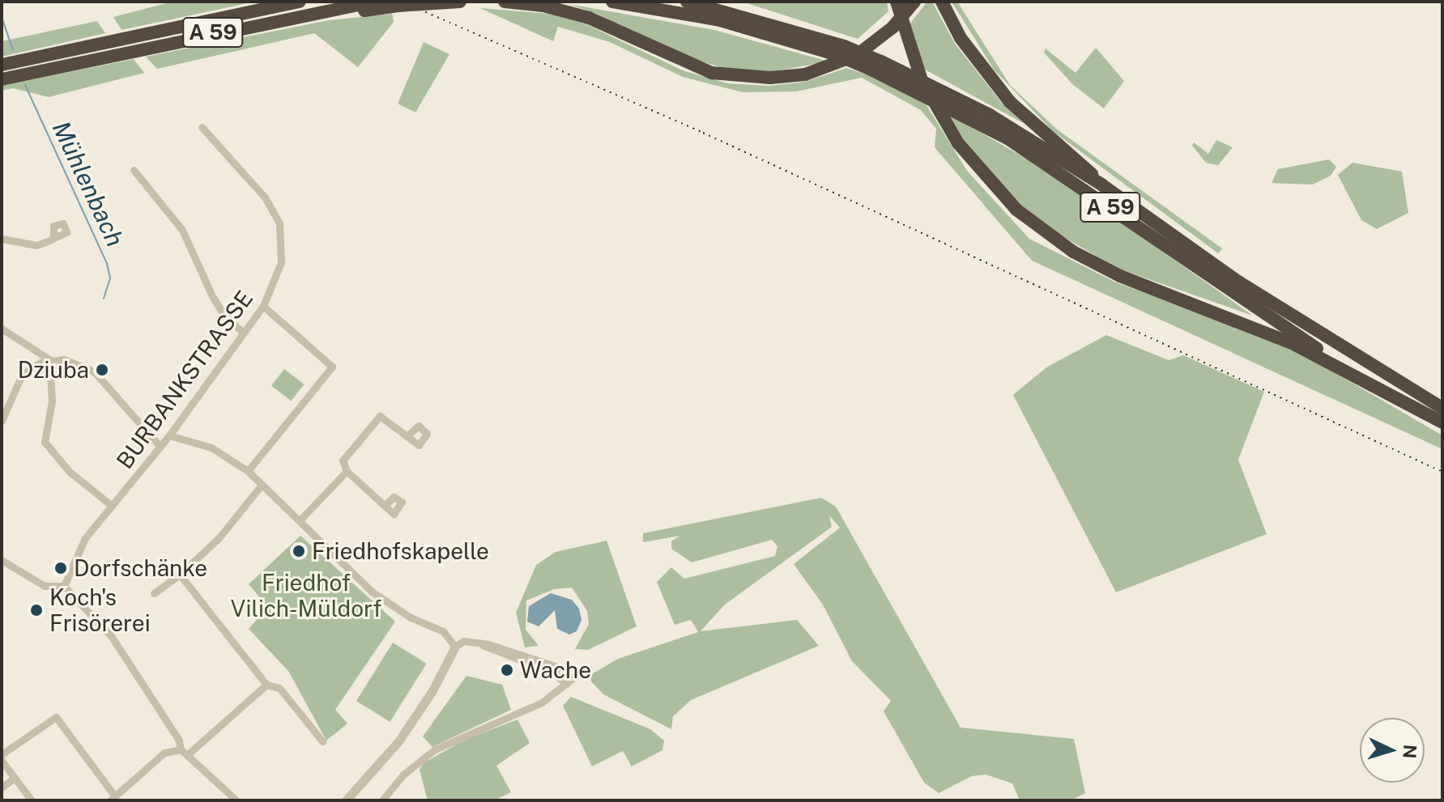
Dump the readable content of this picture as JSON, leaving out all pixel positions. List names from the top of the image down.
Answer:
{
  "streets": {
    "highway": ["A 59"],
    "street": ["BURBANKSTRASSE"]
  },
  "water": ["Mühlenbach"],
  "parks": ["Friedhof Vilich-Müldorf"],
  "places": [
    "Dziuba",
    "Friedhofskapelle",
    "Dorfschänke",
    "Koch's Frisörerei",
    "Wache"
  ],
  "north": "right"
}
